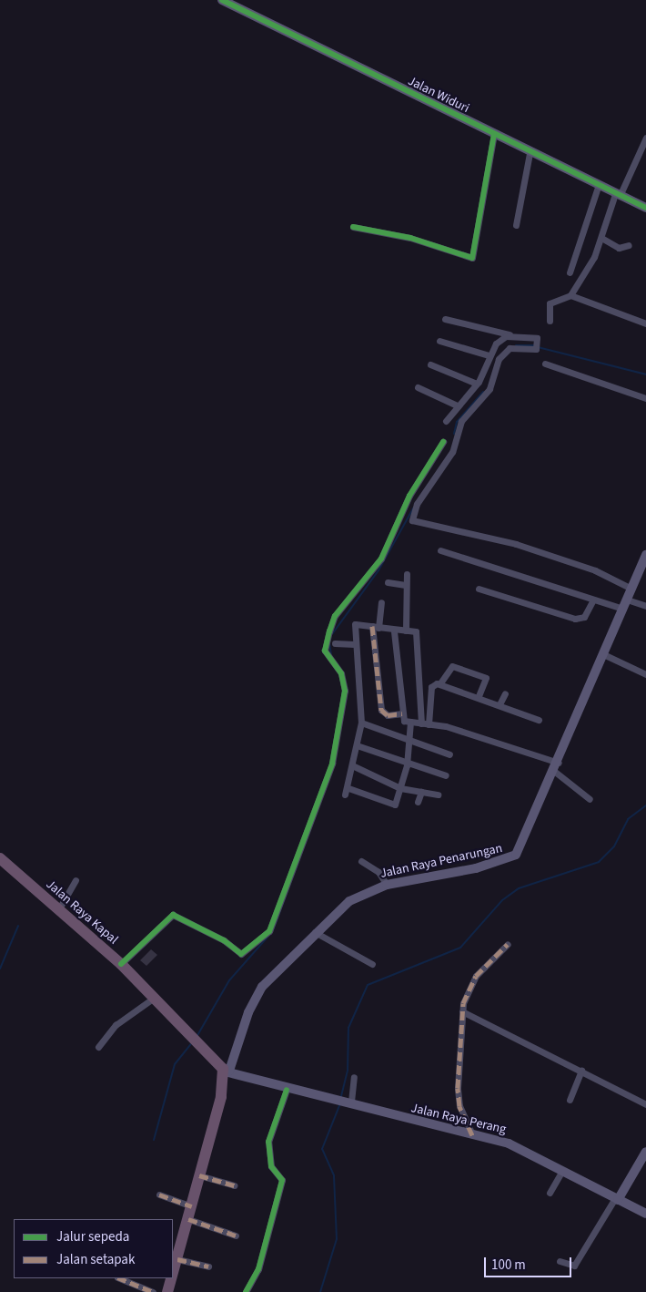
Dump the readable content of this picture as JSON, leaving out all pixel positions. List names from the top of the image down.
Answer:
{
  "streets": {
    "highway": ["Jalan Raya Kapal"],
    "main road": ["Jalan Widuri", "Jalan Raya Penarungan", "Jalan Raya Perang"]
  },
  "crossings": [
    ["Jalan Raya Penarungan", "Jalan Raya Kapal"],
    ["Jalan Raya Penarungan", "Jalan Raya Perang"],
    ["Jalan Raya Kapal", "Jalan Raya Perang"]
  ],
  "legend": ["Jalur sepeda", "Jalan setapak"],
  "scale_bar": "100 m"
}
